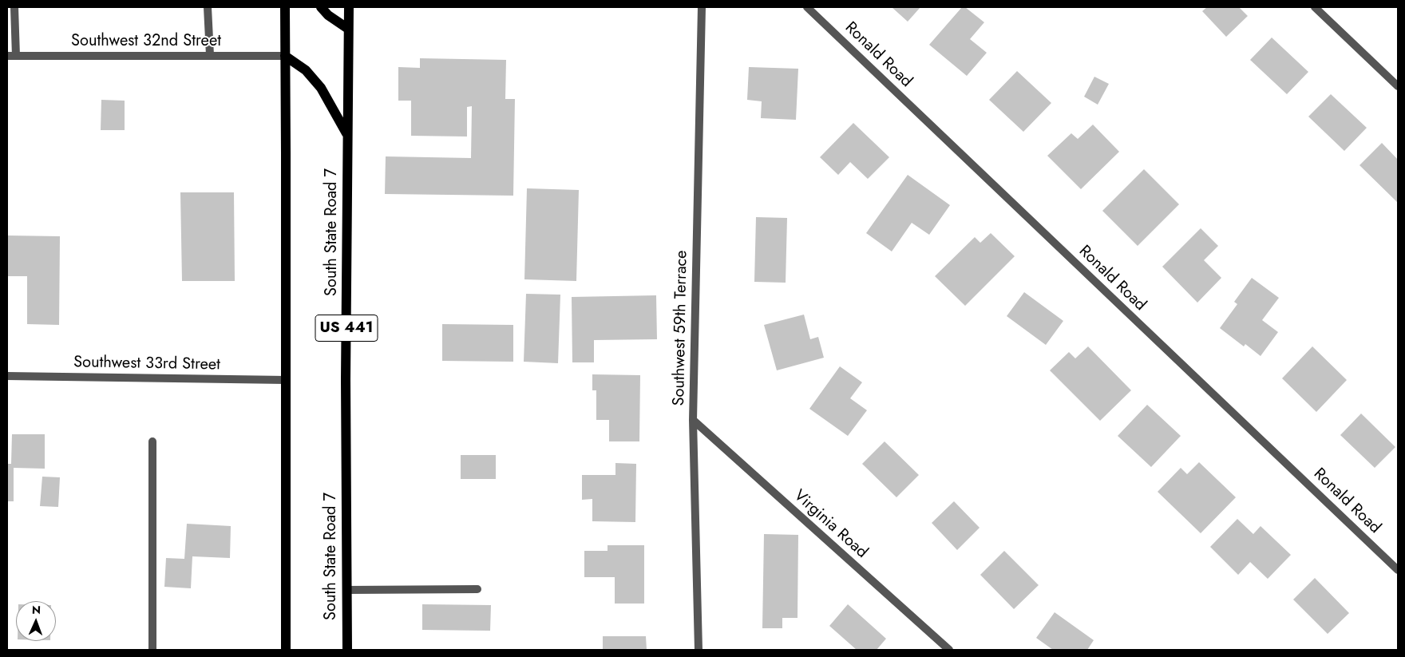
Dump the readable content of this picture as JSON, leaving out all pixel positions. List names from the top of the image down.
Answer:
{
  "streets": {
    "main road": ["South State Road 7", "US 441"],
    "street": [
      "Southwest 32nd Street",
      "Ronald Road",
      "Southwest 59th Terrace",
      "Southwest 33rd Street",
      "Virginia Road"
    ]
  },
  "crossings": [
    ["Southwest 59th Terrace", "Virginia Road"]
  ],
  "north": "top"
}
